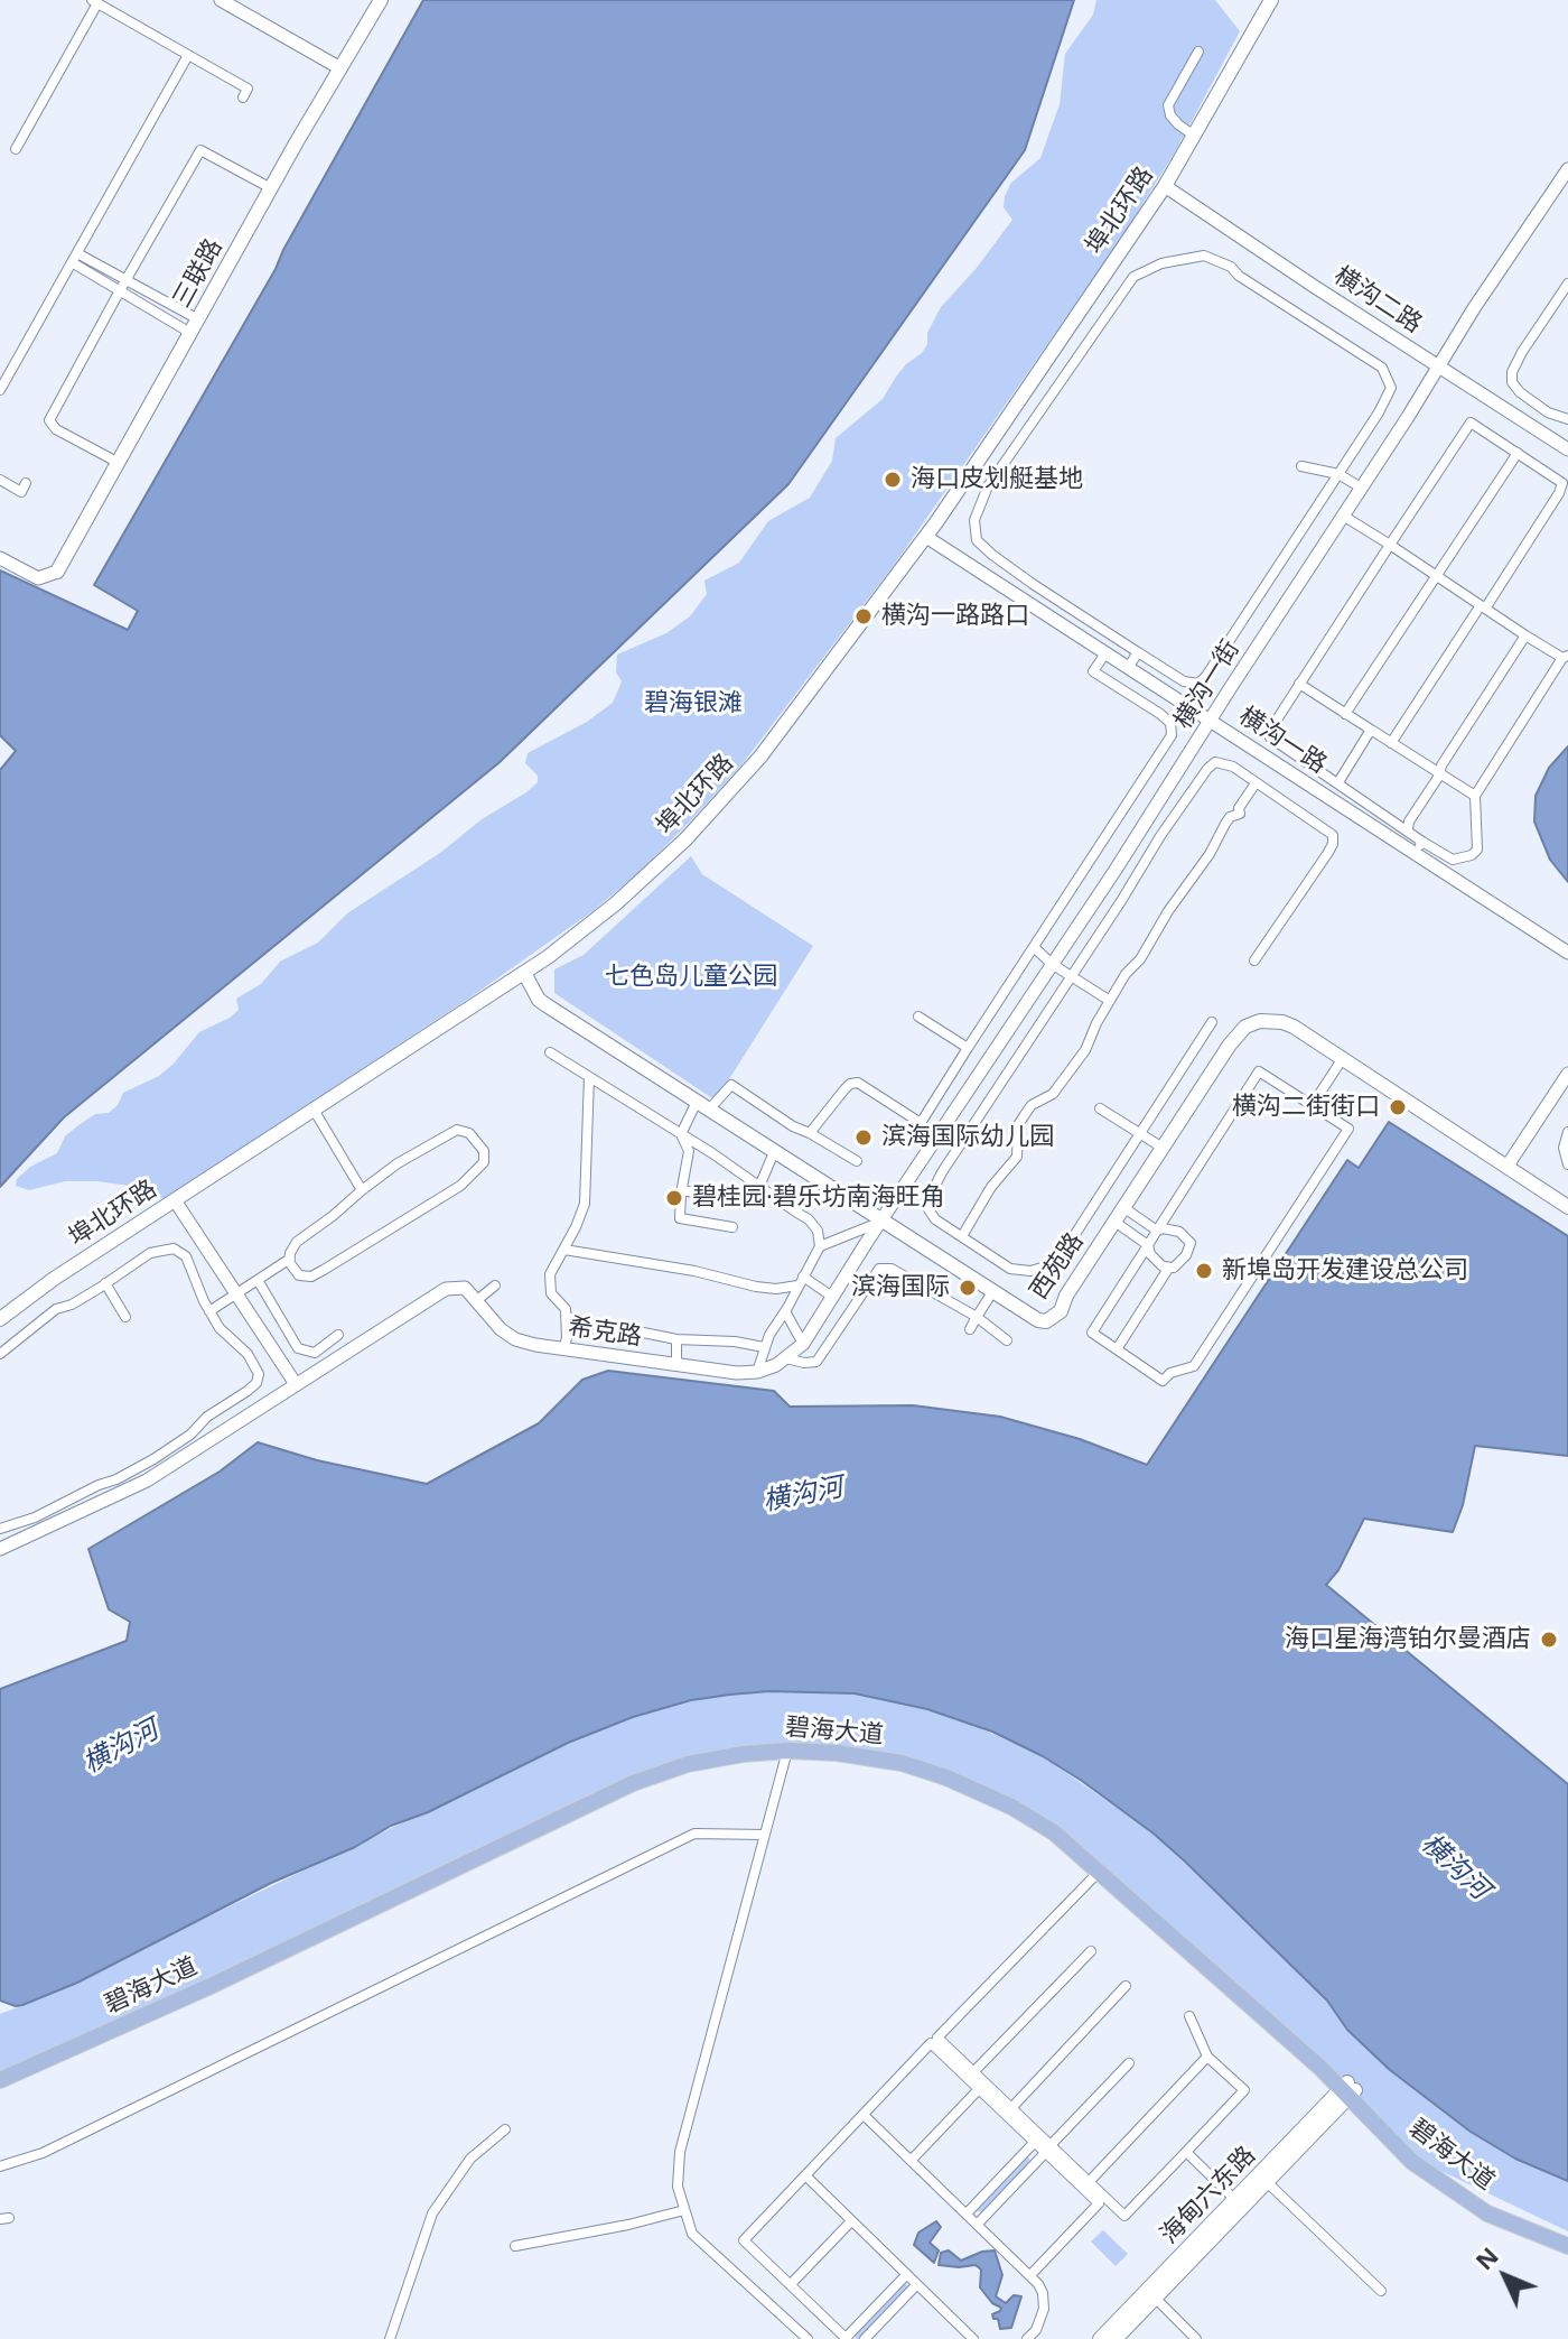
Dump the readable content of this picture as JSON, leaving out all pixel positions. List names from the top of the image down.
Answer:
{
  "streets": {
    "main road": [
      "埠北环路",
      "三联路",
      "西苑路",
      "碧海大道",
      "海甸六东路"
    ],
    "street": [
      "横沟二路",
      "横沟一街",
      "横沟一路",
      "希克路"
    ]
  },
  "crossings": [
    ["埠北环路", "横沟二路"],
    ["埠北环路", "横沟一路"],
    ["埠北环路", "西苑路"],
    ["横沟二路", "横沟一街"],
    ["横沟一街", "横沟一路"],
    ["横沟一街", "西苑路"],
    ["横沟一街", "希克路"],
    ["西苑路", "希克路"],
    ["碧海大道", "海甸六东路"]
  ],
  "water": ["横沟河"],
  "parks": ["碧海银滩", "七色岛儿童公园"],
  "places": [
    "海口皮划艇基地",
    "横沟一路路口",
    "横沟二街街口",
    "滨海国际幼儿园",
    "碧桂园·碧乐坊南海旺角",
    "新埠岛开发建设总公司",
    "滨海国际",
    "海口星海湾铂尔曼酒店"
  ],
  "north": "top left"
}
